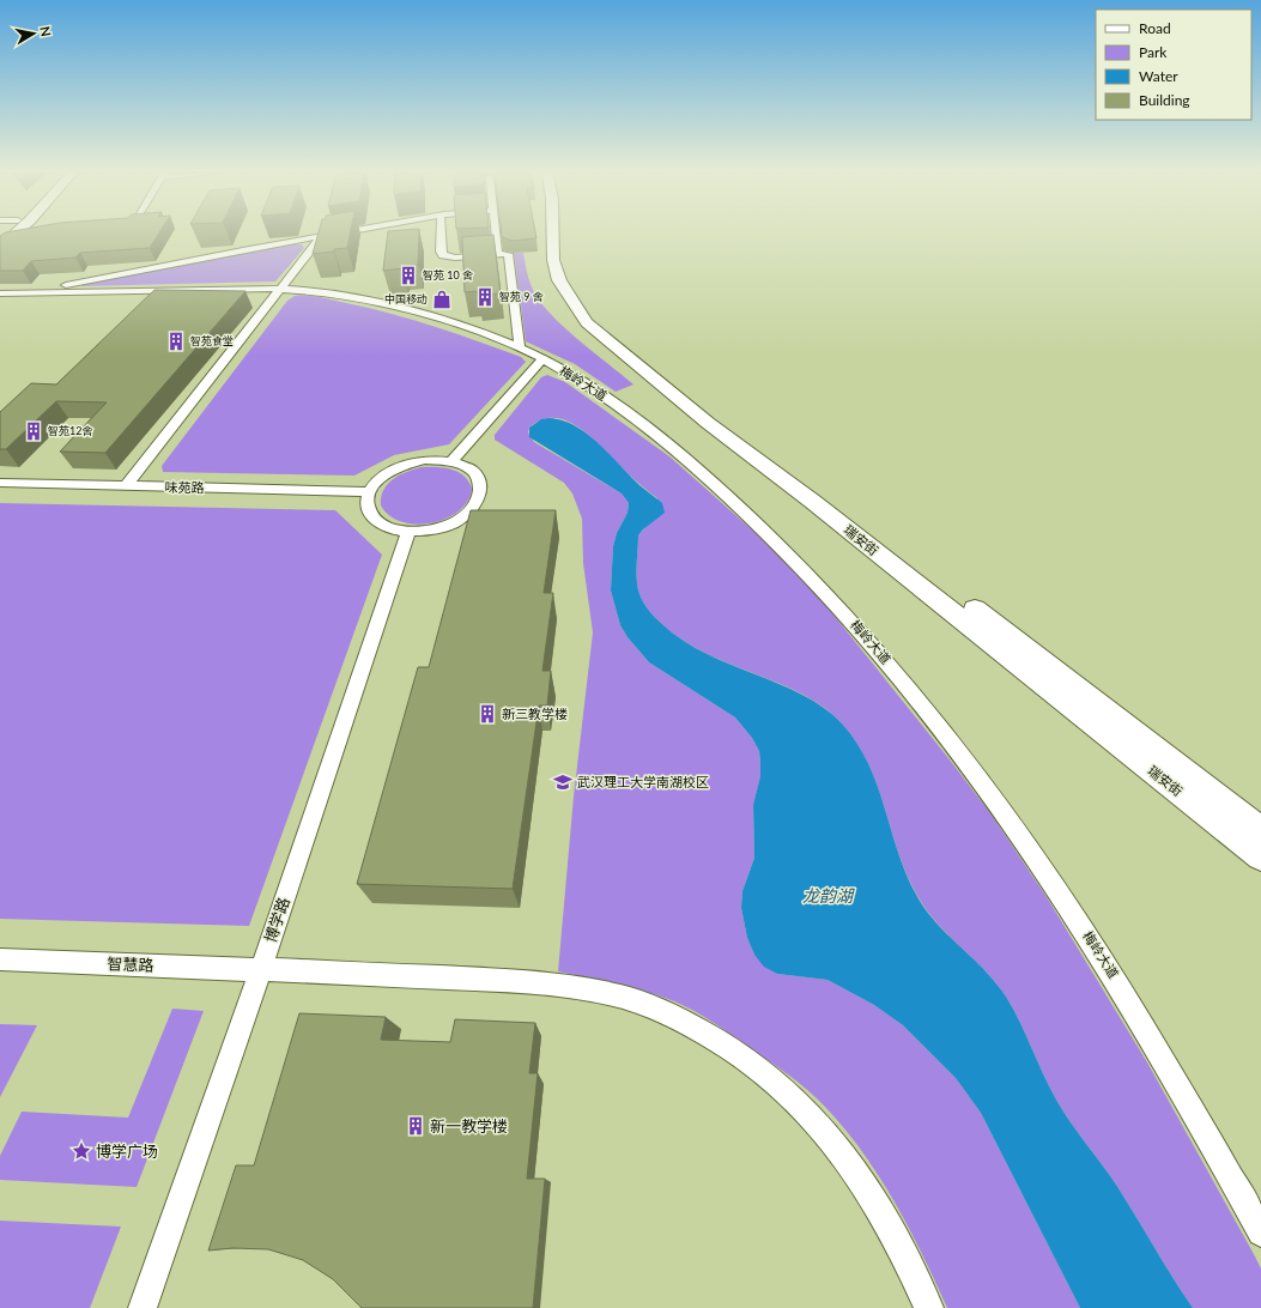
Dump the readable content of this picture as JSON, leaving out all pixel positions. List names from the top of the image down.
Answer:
{
  "streets": {
    "main road": ["瑞安街"],
    "street": [
      "梅岭大道",
      "味苑路",
      "博学路",
      "智慧路"
    ]
  },
  "crossings": [
    ["味苑路", "博学路"],
    ["博学路", "智慧路"]
  ],
  "water": ["龙韵湖"],
  "places": {
    "building": [
      "智苑 10 舍",
      "智苑 9 舍",
      "智苑食堂",
      "智苑12舍",
      "新三教学楼",
      "新一教学楼"
    ],
    "shop": ["中国移动"],
    "school or university": ["武汉理工大学南湖校区"],
    "place": ["博学广场"]
  },
  "legend": [
    "Road",
    "Park",
    "Water",
    "Building"
  ],
  "north": "right"
}
